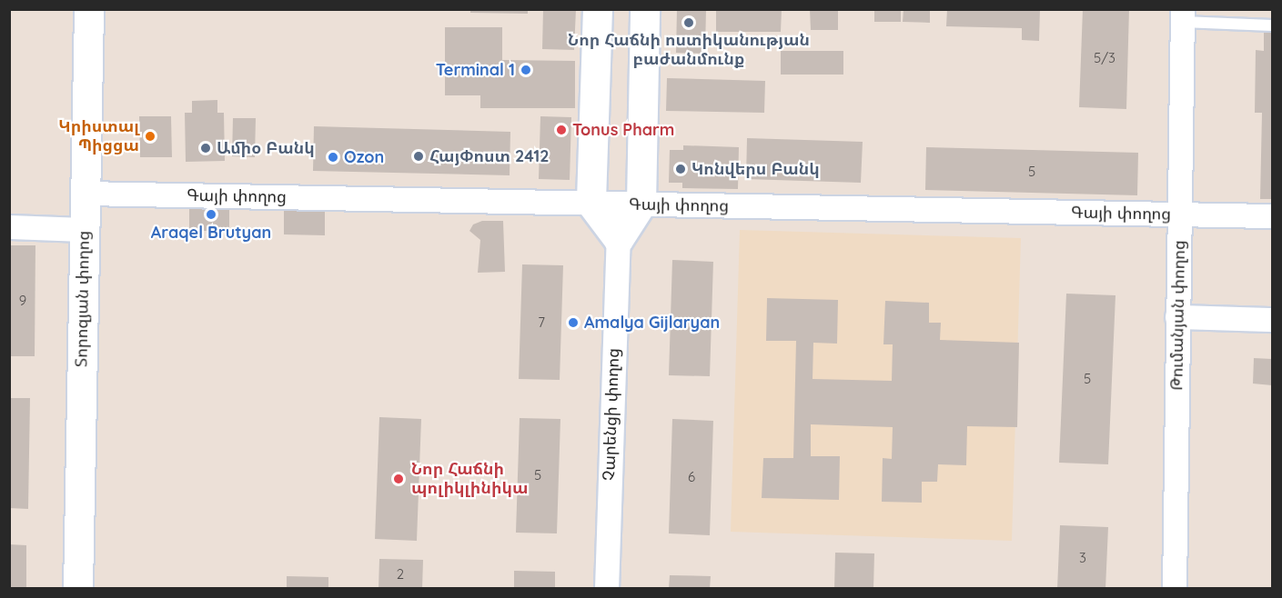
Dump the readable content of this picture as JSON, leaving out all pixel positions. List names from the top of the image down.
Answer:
{
  "streets": {
    "street": [
      "Գայի փողոց",
      "Տորոզյան փողոց",
      "Թումանյան փողոց",
      "Չարենցի փողոց"
    ]
  },
  "crossings": [
    ["Գայի փողոց", "Տորոզյան փողոց"],
    ["Գայի փողոց", "Թումանյան փողոց"]
  ],
  "places": [
    "Նոր Հաճնի ոստիկանության բաժանմունք",
    "Terminal 1",
    "Tonus Pharm",
    "Կրիստալ Պիցցա",
    "Ամիօ Բանկ",
    "ՀայՓոստ 2412",
    "Ozon",
    "Կոնվերս Բանկ",
    "Araqel Brutyan",
    "Amalya Gijlaryan",
    "Նոր Հաճնի պոլիկլինիկա"
  ],
  "house_numbers": [
    "5/3",
    "5",
    "9",
    "7",
    "5",
    "5",
    "6",
    "3",
    "2"
  ]
}
